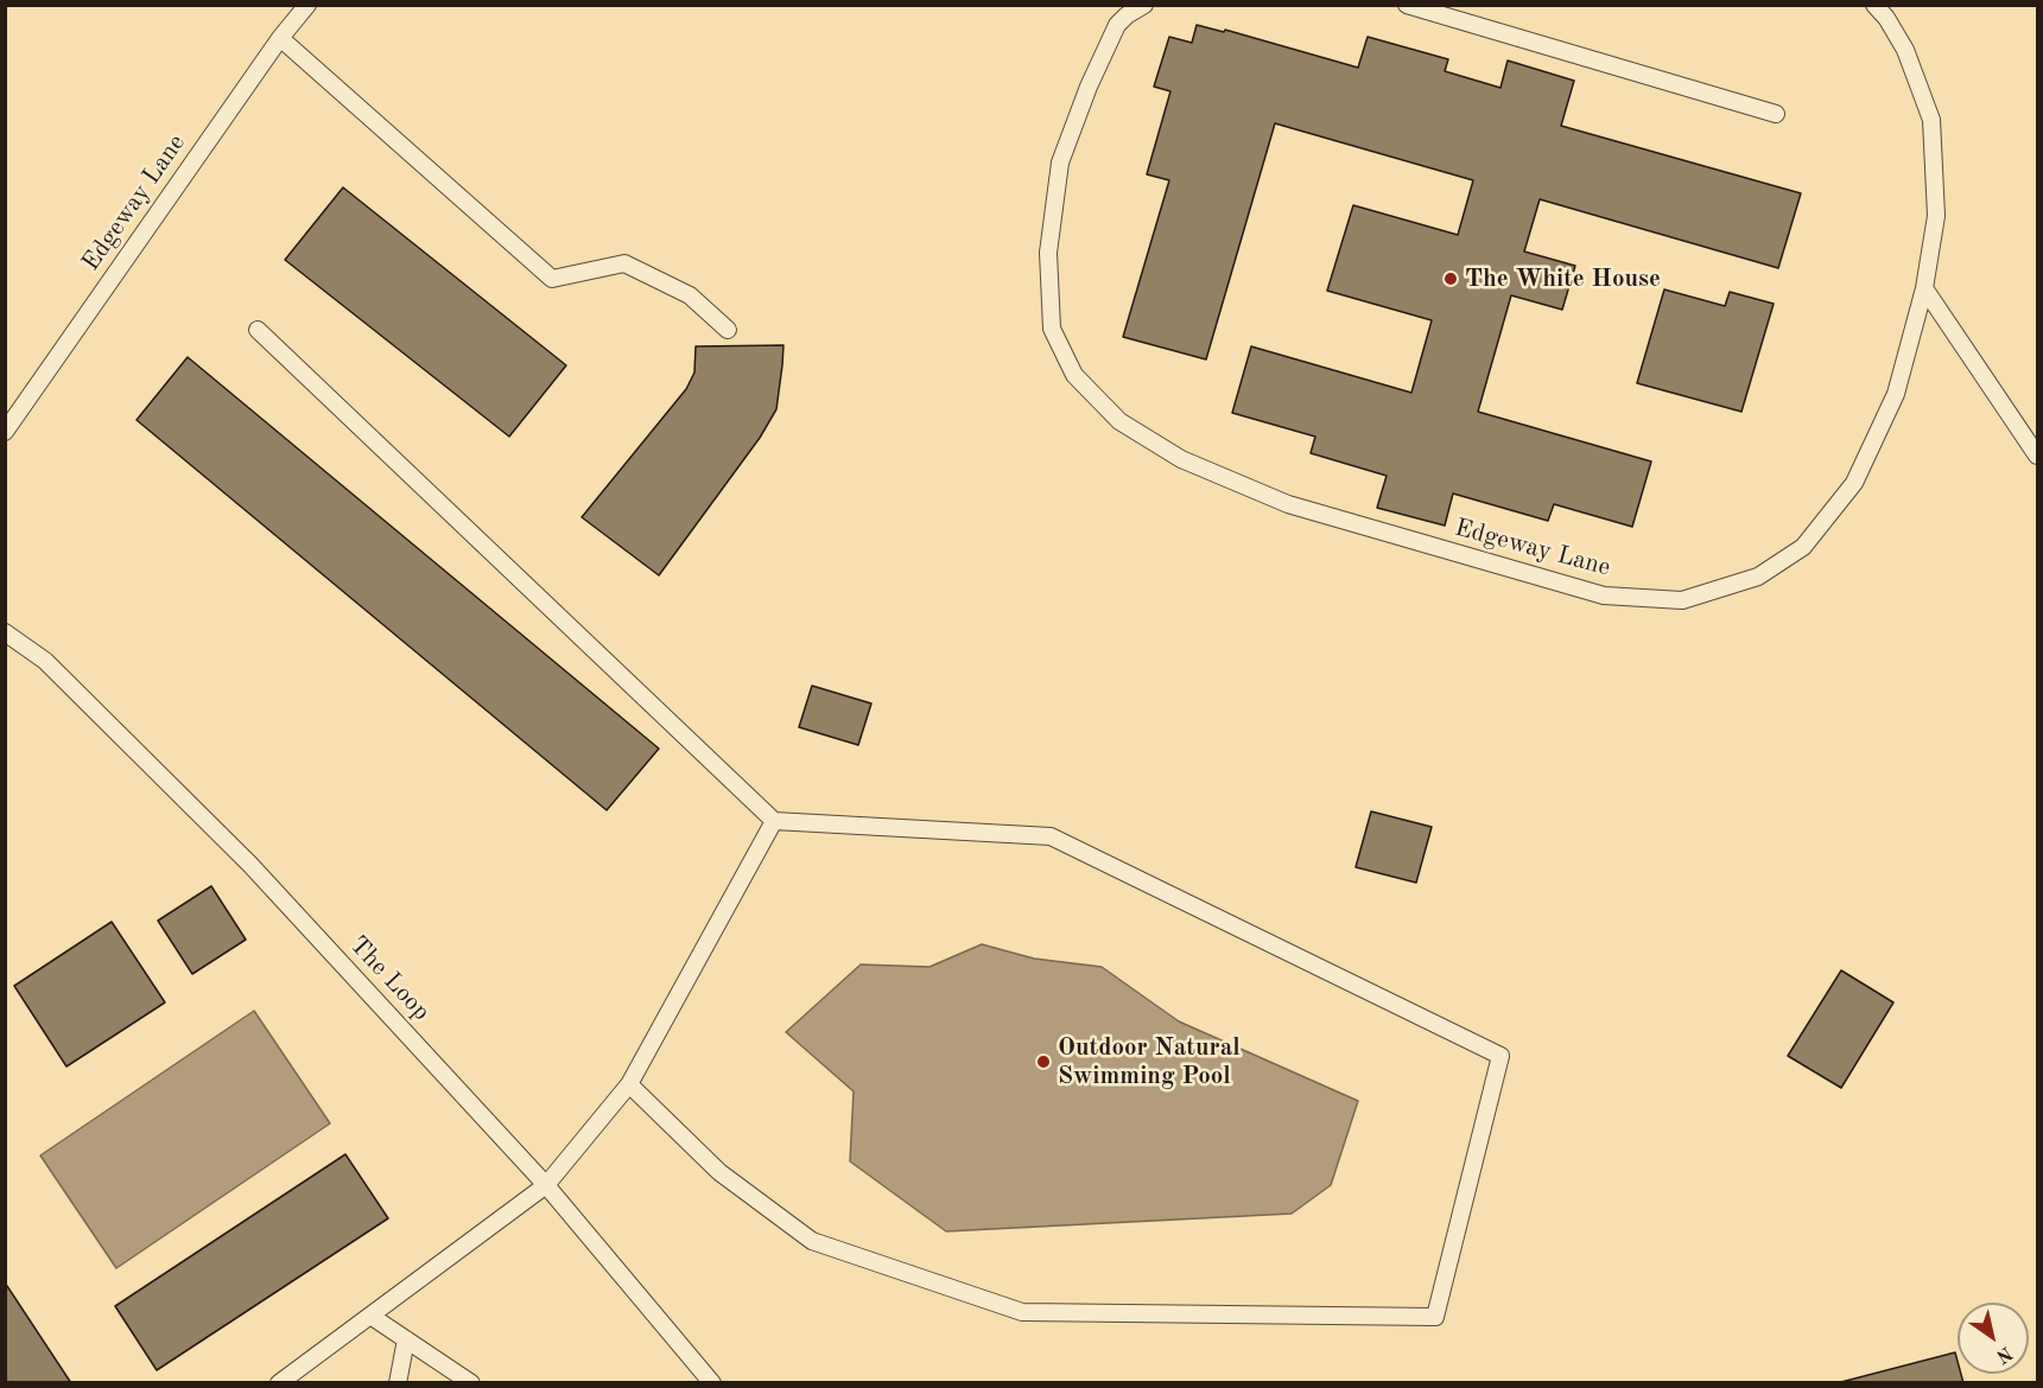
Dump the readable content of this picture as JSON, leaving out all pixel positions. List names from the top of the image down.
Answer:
{
  "streets": {
    "lane": ["Edgeway Lane", "The Loop"]
  },
  "places": ["The White House", "Outdoor Natural Swimming Pool"],
  "north": "bottom right"
}
